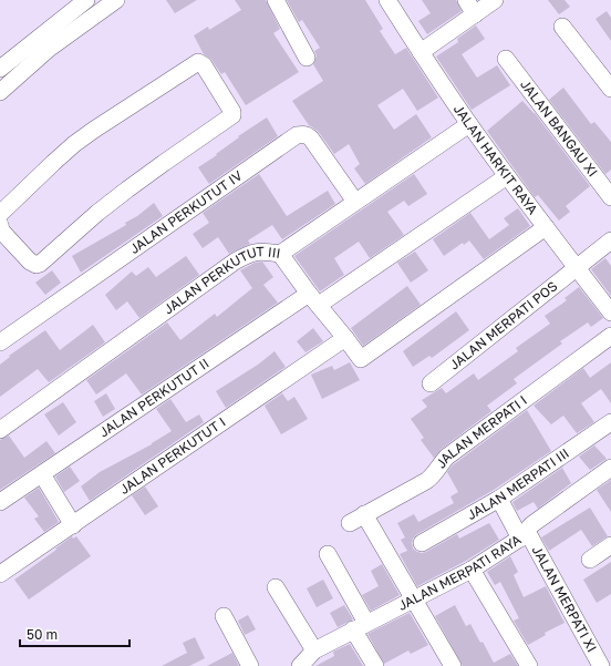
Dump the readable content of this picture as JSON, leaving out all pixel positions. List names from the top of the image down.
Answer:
{
  "streets": {
    "street": [
      "JALAN BANGAU XI",
      "JALAN HARKIT RAYA",
      "JALAN PERKUTUT IV",
      "JALAN PERKUTUT III",
      "JALAN MERPATI POS",
      "JALAN PERKUTUT II",
      "JALAN MERPATI I",
      "JALAN PERKUTUT I",
      "JALAN MERPATI III",
      "JALAN MERPATI RAYA",
      "JALAN MERPATI XI"
    ]
  },
  "crossings": [
    ["JALAN HARKIT RAYA", "JALAN PERKUTUT III"],
    ["JALAN HARKIT RAYA", "JALAN MERPATI POS"],
    ["JALAN HARKIT RAYA", "JALAN PERKUTUT II"],
    ["JALAN PERKUTUT IV", "JALAN PERKUTUT III"],
    ["JALAN MERPATI III", "JALAN MERPATI XI"],
    ["JALAN MERPATI RAYA", "JALAN MERPATI XI"]
  ],
  "scale_bar": "50 m"
}
